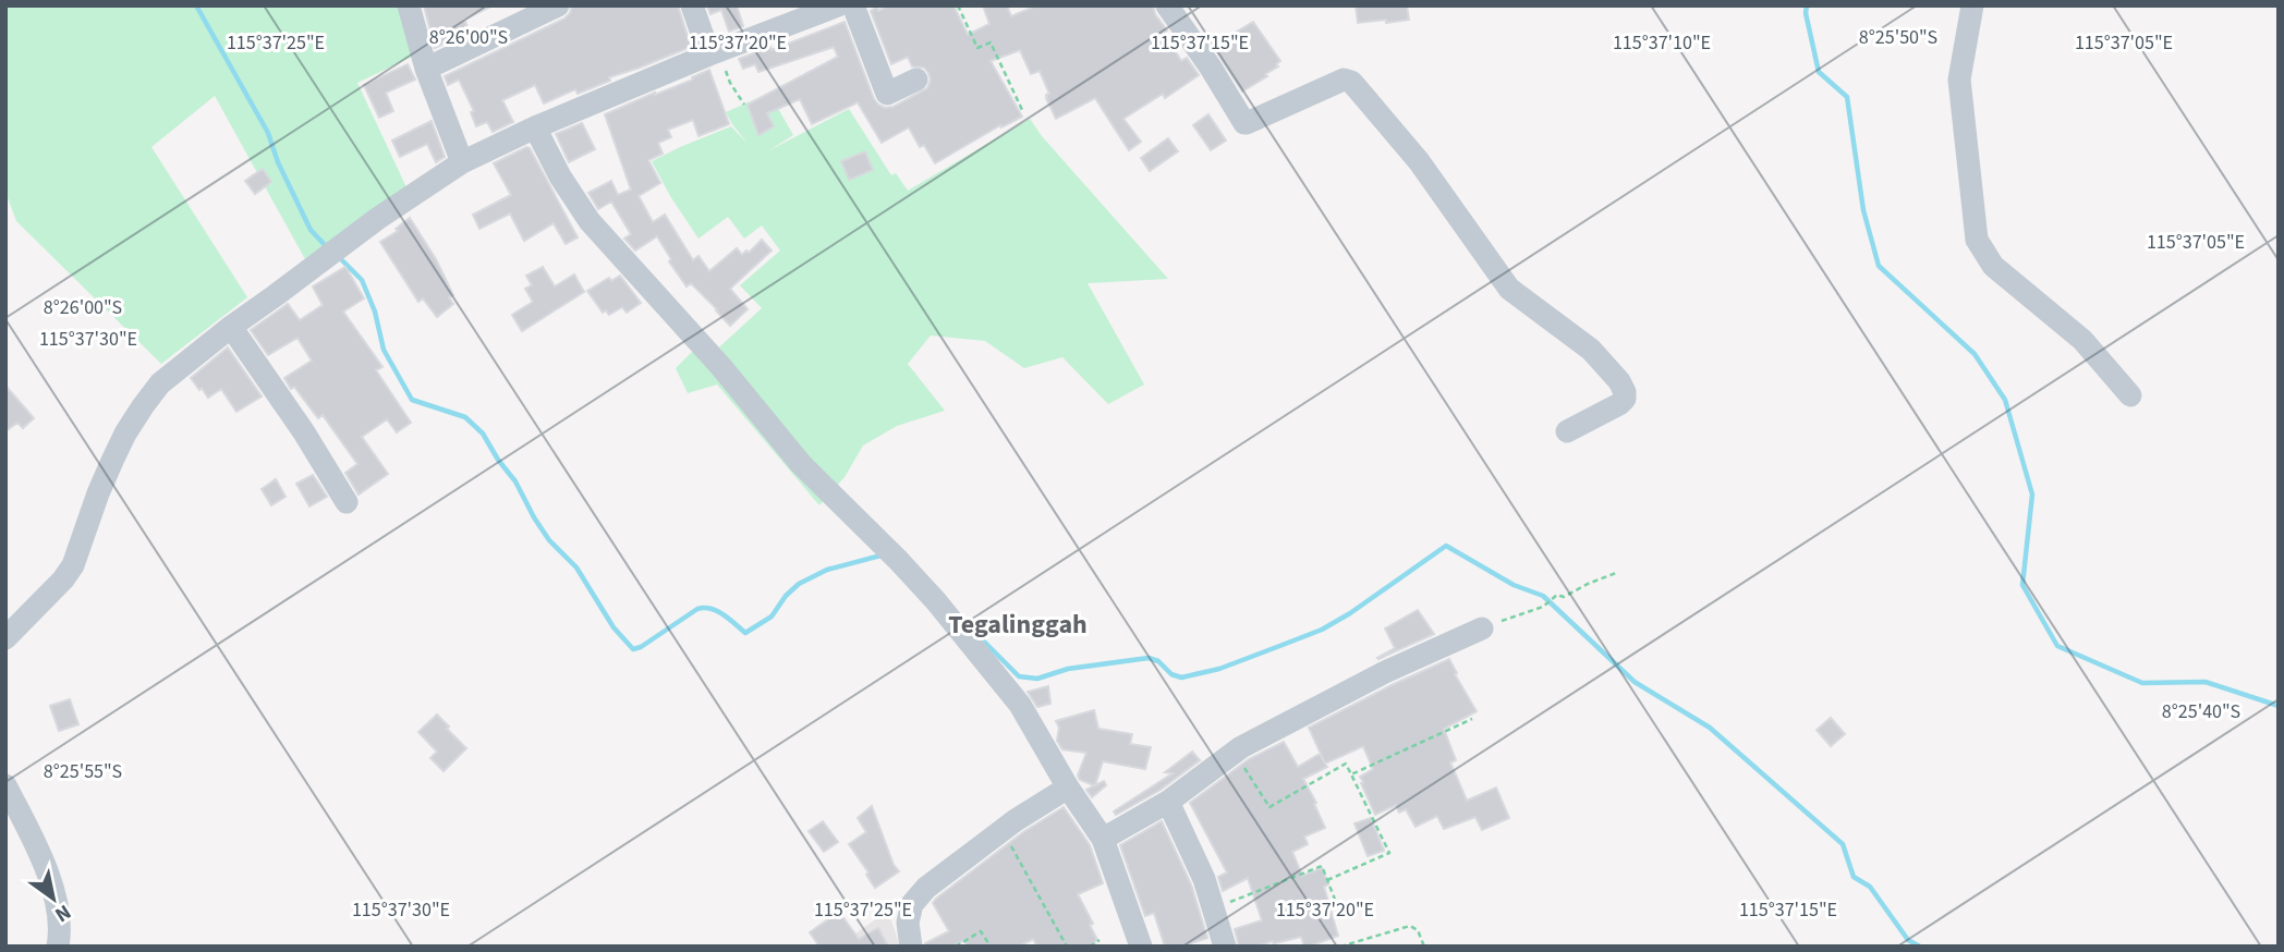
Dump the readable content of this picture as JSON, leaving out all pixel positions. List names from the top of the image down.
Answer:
{
  "districts": ["Tegalinggah"],
  "north": "bottom right",
  "coordinates": [
    "8°26'00\"S",
    "8°25'50\"S",
    "115°37'25\"E",
    "115°37'20\"E",
    "115°37'15\"E",
    "115°37'10\"E",
    "115°37'05\"E",
    "115°37'30\"E",
    "8°25'40\"S",
    "8°25'55\"S"
  ]
}
